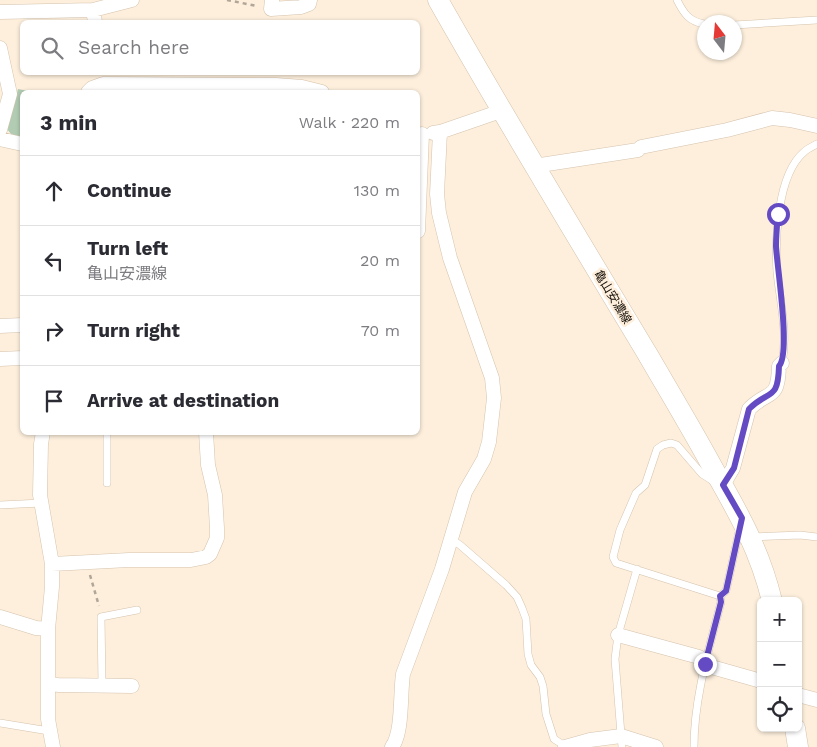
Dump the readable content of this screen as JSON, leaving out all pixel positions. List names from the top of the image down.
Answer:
{
  "streets": {
    "main road": ["亀山安濃線"]
  },
  "north": "top",
  "page": {
    "search": "Search here",
    "heading": ["3 min", "Walk · 220 m"],
    "list": [
      ["Continue", "130 m"],
      ["Turn left", "亀山安濃線", "20 m"],
      ["Turn right", "70 m"],
      "Arrive at destination"
    ],
    "map_buttons": ["+", "−"]
  }
}
